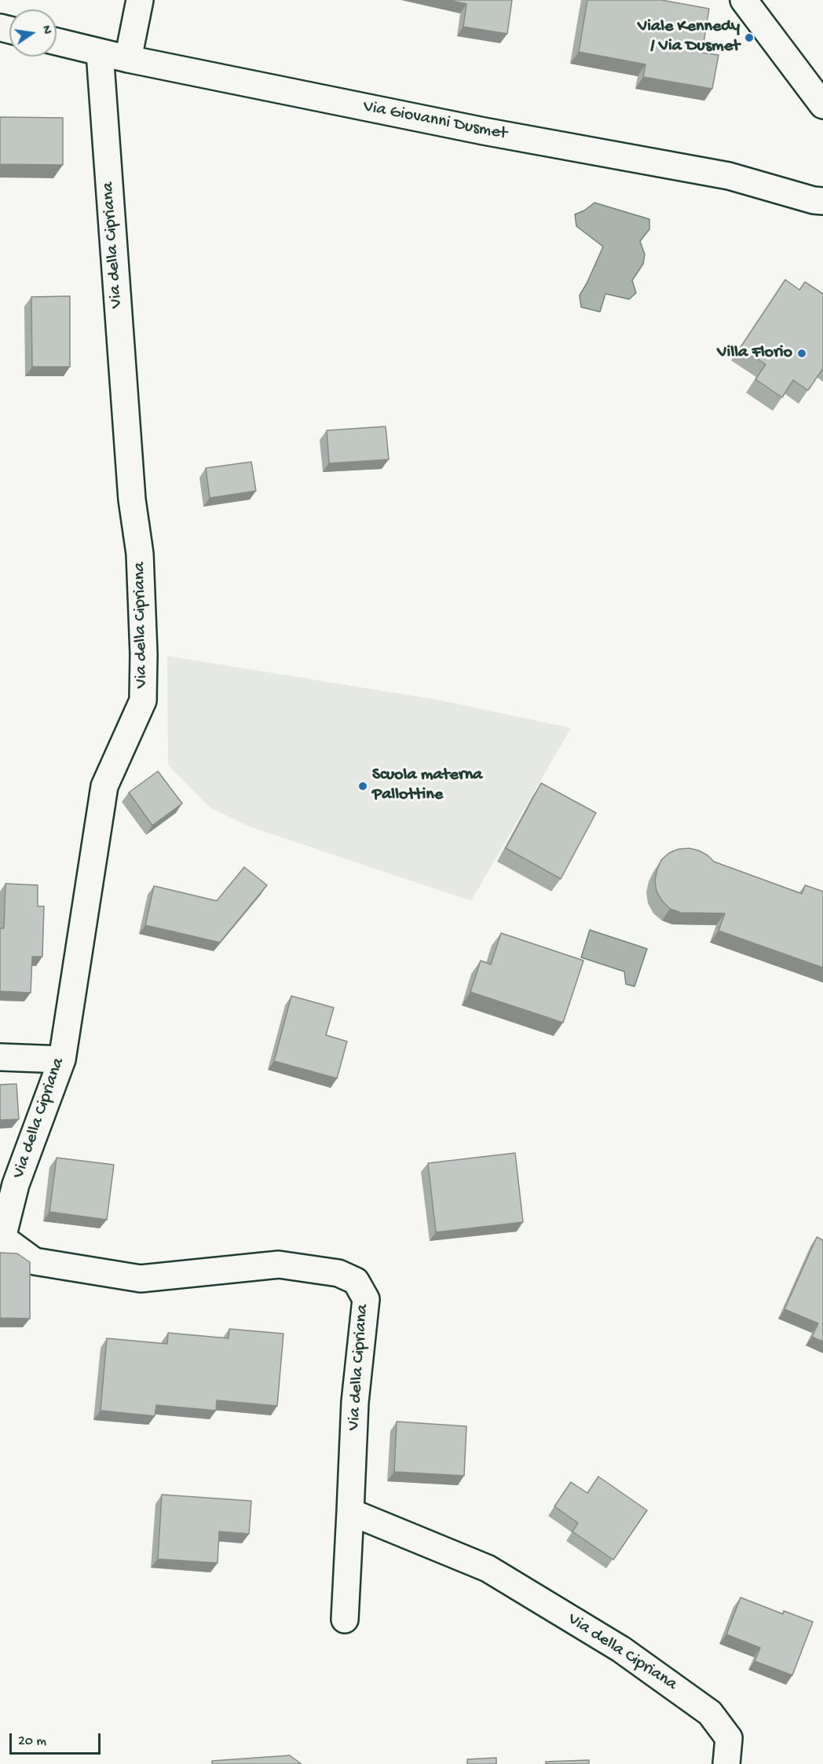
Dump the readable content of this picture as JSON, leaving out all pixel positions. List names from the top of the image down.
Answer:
{
  "streets": {
    "street": ["Via Giovanni Dusmet", "Via della Cipriana"]
  },
  "crossings": [
    ["Via Giovanni Dusmet", "Via della Cipriana"]
  ],
  "places": ["Viale Kennedy / Via Dusmet", "Villa Florio", "Scuola materna Pallottine"],
  "scale_bar": "20 m",
  "north": "right"
}
